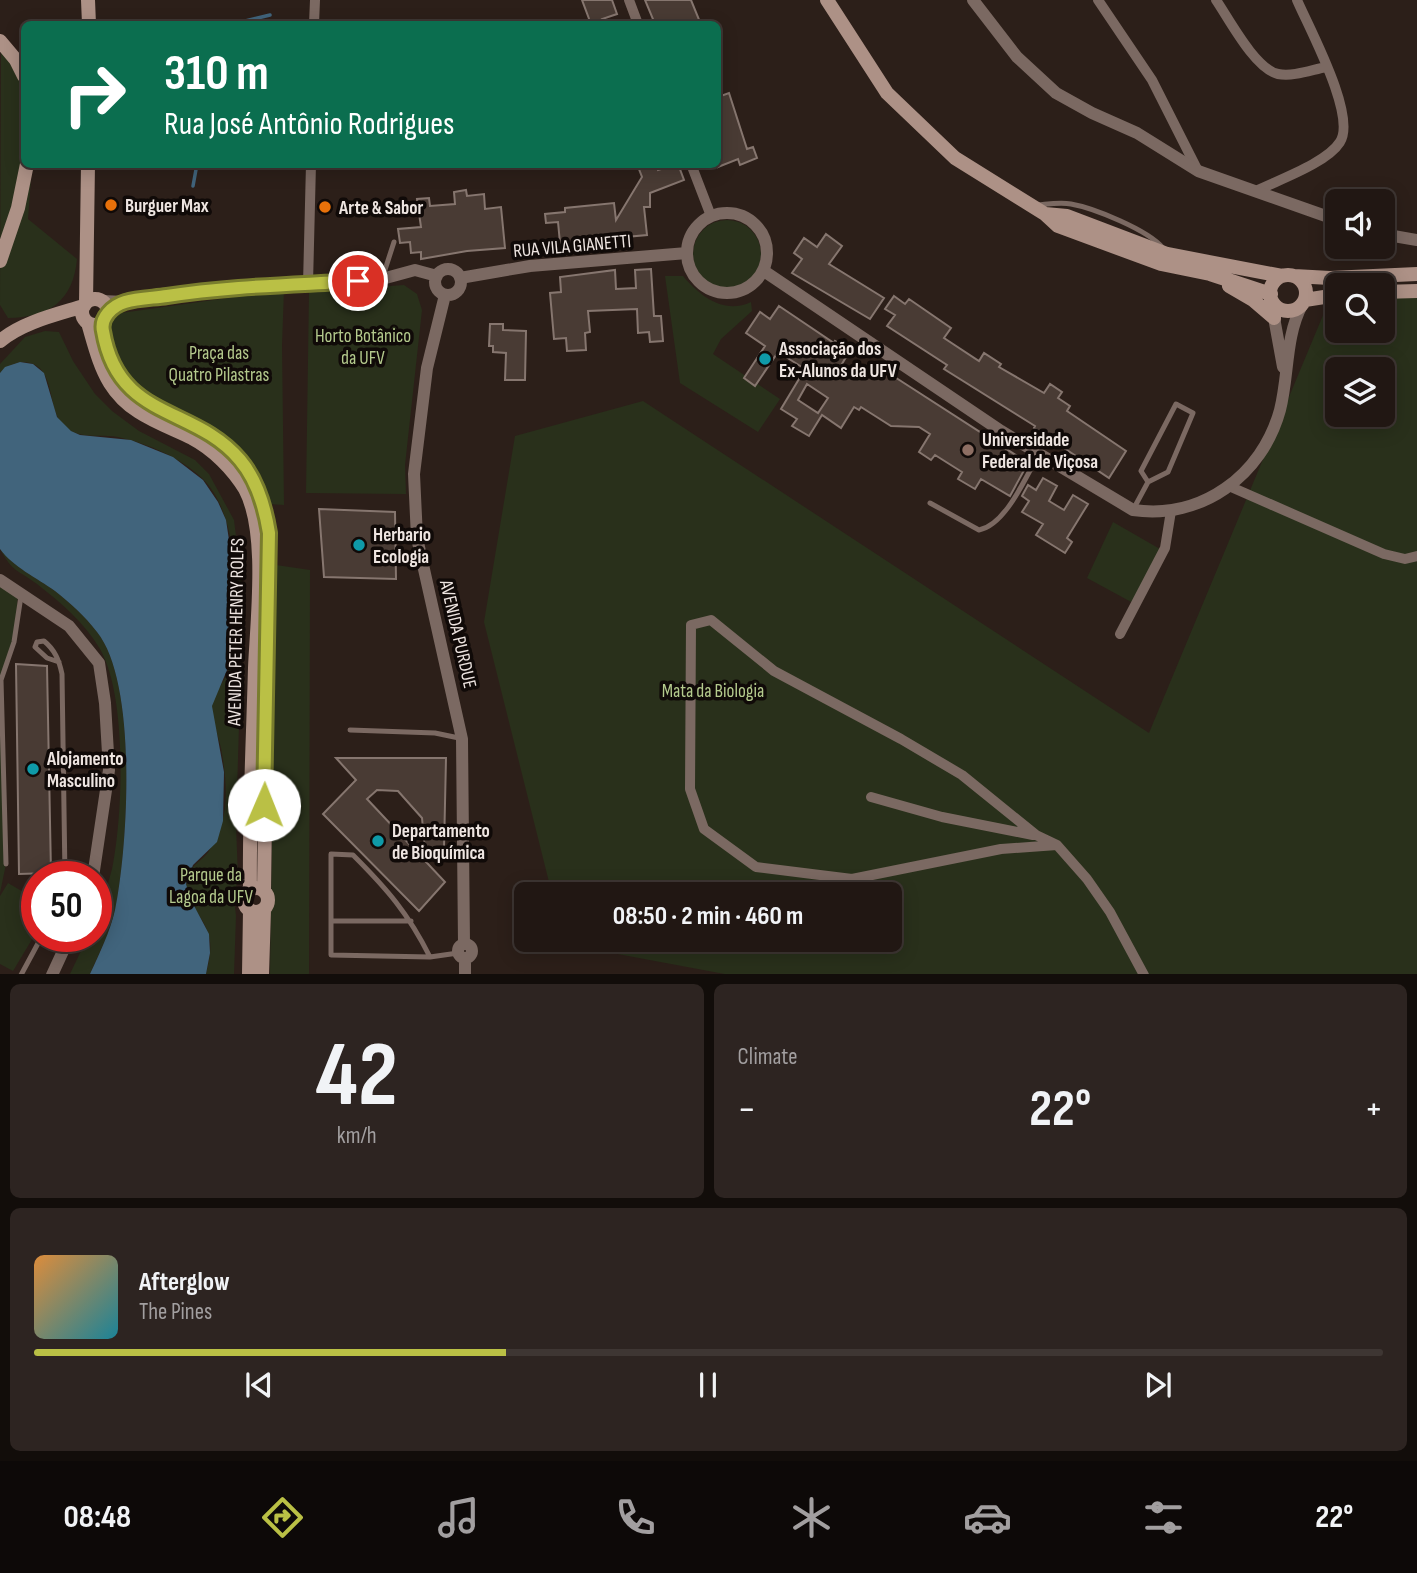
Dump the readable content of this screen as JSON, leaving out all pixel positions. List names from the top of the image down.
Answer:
{
  "streets": {
    "main road": ["AVENIDA PETER HENRY ROLFS"],
    "street": ["RUA VILA GIANETTI", "AVENIDA PURDUE"]
  },
  "crossings": [
    ["RUA VILA GIANETTI", "AVENIDA PURDUE"]
  ],
  "parks": [
    "Horto Botânico da UFV",
    "Praça das Quatro Pilastras",
    "Mata da Biologia",
    "Parque da Lagoa da UFV"
  ],
  "places": [
    "Burguer Max",
    "Arte & Sabor",
    "Associação dos Ex-Alunos da UFV",
    "Universidade Federal de Viçosa",
    "Herbario Ecologia",
    "Alojamento Masculino",
    "Departamento de Bioquímica"
  ],
  "page": {
    "turn": ["310 m", "Rua José Antônio Rodrigues"],
    "limit": "50",
    "trip": "08:50 · 2 min · 460 m",
    "tile": [
      ["42", "km/h"],
      "Climate"
    ],
    "heat": ["−", "22°", "+"],
    "song": ["Afterglow", "The Pines"],
    "tabs": ["08:48", "22°"]
  }
}
